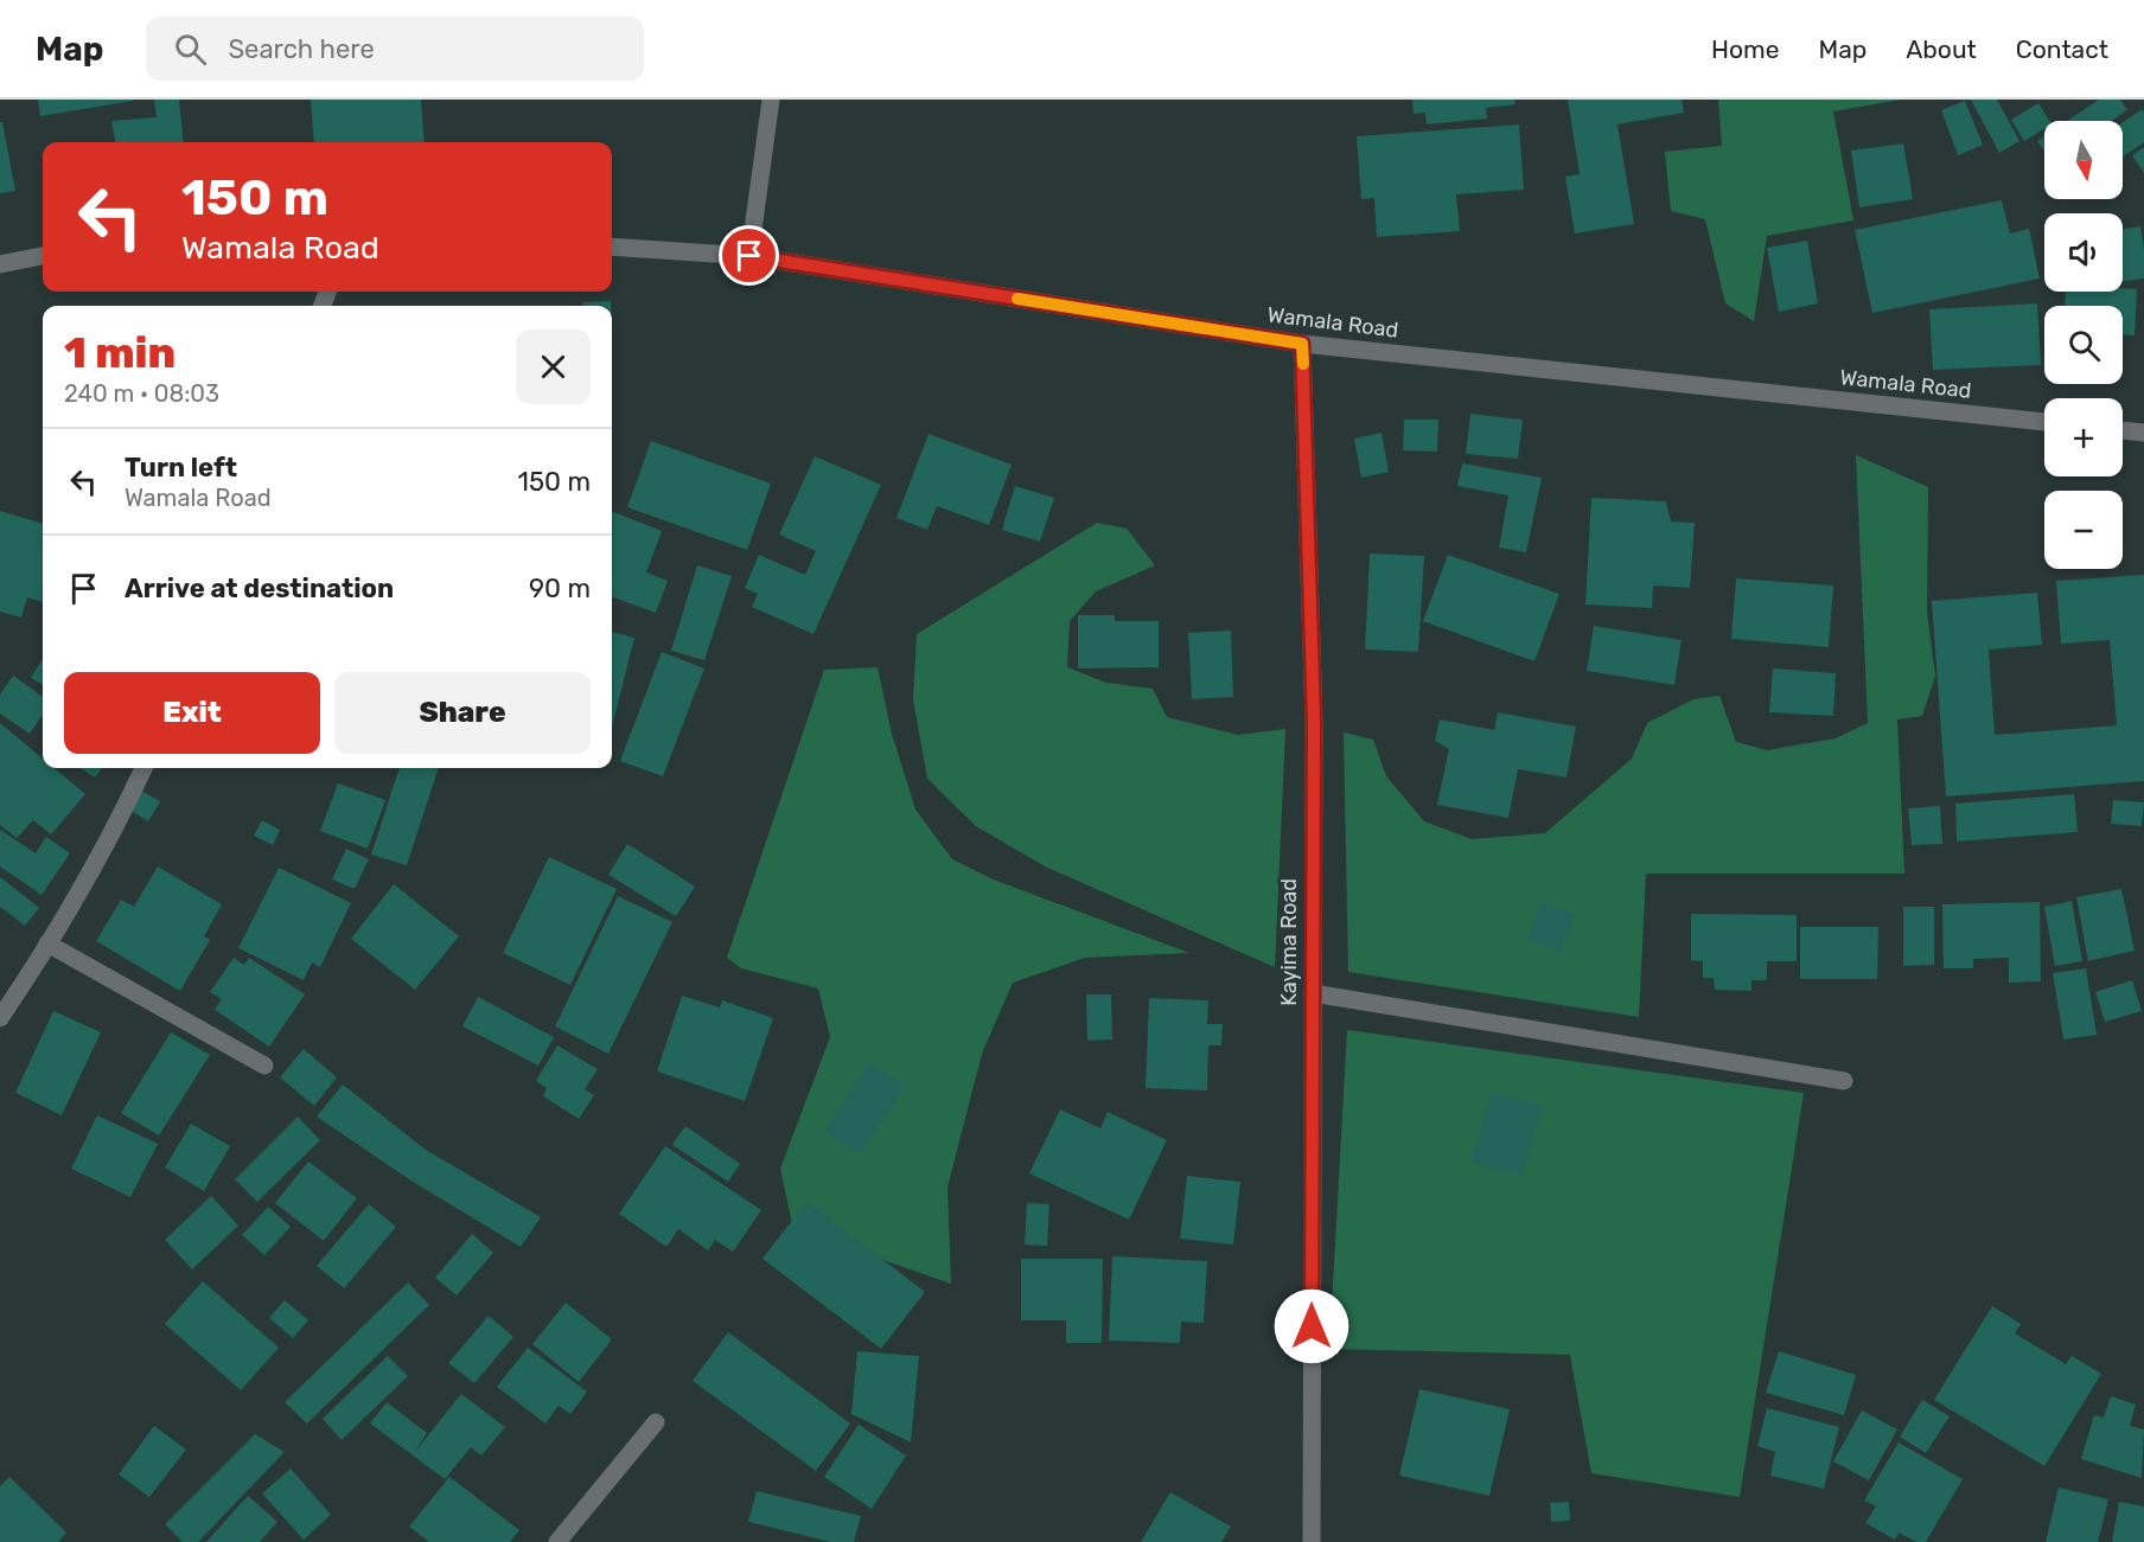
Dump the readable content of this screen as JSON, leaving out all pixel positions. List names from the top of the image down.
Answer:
{
  "streets": {
    "street": ["Wamala Road", "Kayima Road"]
  },
  "crossings": [
    ["Wamala Road", "Kayima Road"]
  ],
  "north": "bottom",
  "page": {
    "header": "Map",
    "search": "Search here",
    "nav": [
      "Home",
      "Map",
      "About",
      "Contact"
    ],
    "map_buttons": ["+", "−"],
    "turn": ["150 m", "Wamala Road"],
    "heading": ["1 min", "240 m · 08:03"],
    "list": [
      {
        "name": "Turn left",
        "note": "Wamala Road",
        "value": "150 m"
      },
      {
        "name": "Arrive at destination",
        "value": "90 m"
      }
    ],
    "buttons": ["Exit", "Share"]
  }
}
